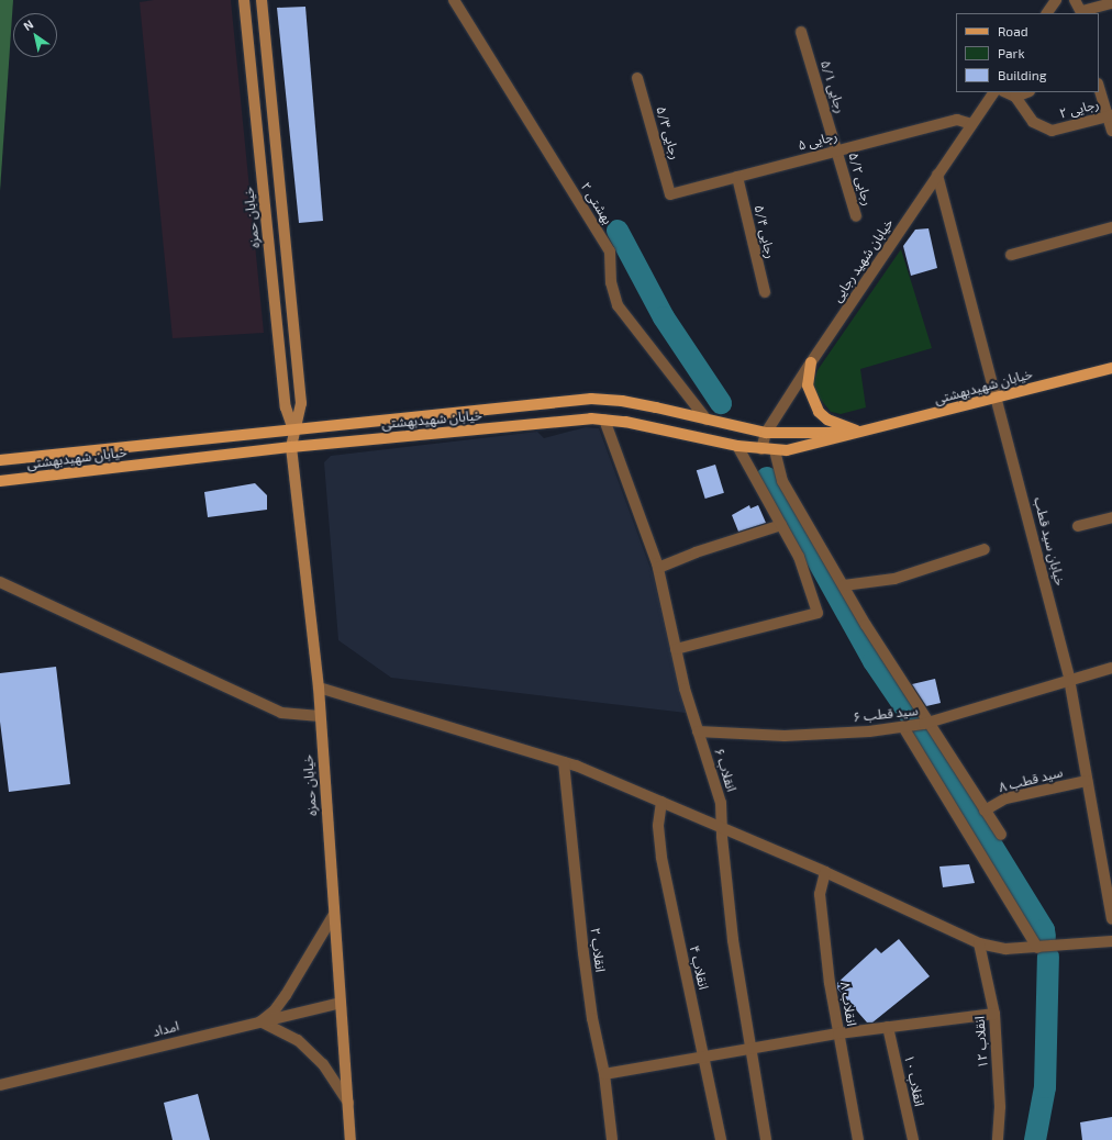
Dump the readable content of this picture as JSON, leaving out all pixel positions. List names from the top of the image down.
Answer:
{
  "streets": {
    "main road": ["خیابان حمزه", "خیابان شهیدبهشتی"],
    "street": [
      "رجایی ۵/۱",
      "رجایی ۲",
      "رجایی ۵/۳",
      "رجایی ۵",
      "رجایی ۵/۲",
      "بهشتی ۲",
      "رجایی ۵/۴",
      "خیابان شهید رجایی",
      "خیابان سید قطب",
      "سید قطب ۶",
      "انقلاب ۶",
      "سید قطب ۸",
      "انقلاب ۲",
      "انقلاب ۴",
      "انقلاب ۸",
      "امداد",
      "انقلاب ۱۲",
      "انقلاب ۱۰"
    ]
  },
  "crossings": [
    ["رجایی ۵/۱", "رجایی ۵"],
    ["رجایی ۵/۱", "رجایی ۵/۲"],
    ["رجایی ۵/۳", "رجایی ۵"],
    ["رجایی ۵", "رجایی ۵/۲"],
    ["رجایی ۵", "رجایی ۵/۴"],
    ["رجایی ۵", "خیابان شهید رجایی"],
    ["بهشتی ۲", "خیابان شهیدبهشتی"],
    ["خیابان حمزه", "خیابان شهیدبهشتی"],
    ["خیابان حمزه", "امداد"],
    ["خیابان شهید رجایی", "خیابان شهیدبهشتی"],
    ["خیابان شهید رجایی", "خیابان سید قطب"],
    ["خیابان شهیدبهشتی", "خیابان سید قطب"],
    ["خیابان شهیدبهشتی", "انقلاب ۶"],
    ["خیابان سید قطب", "سید قطب ۶"],
    ["خیابان سید قطب", "سید قطب ۸"],
    ["سید قطب ۶", "انقلاب ۶"]
  ],
  "legend": ["Road", "Park", "Building"],
  "north": "top left"
}
